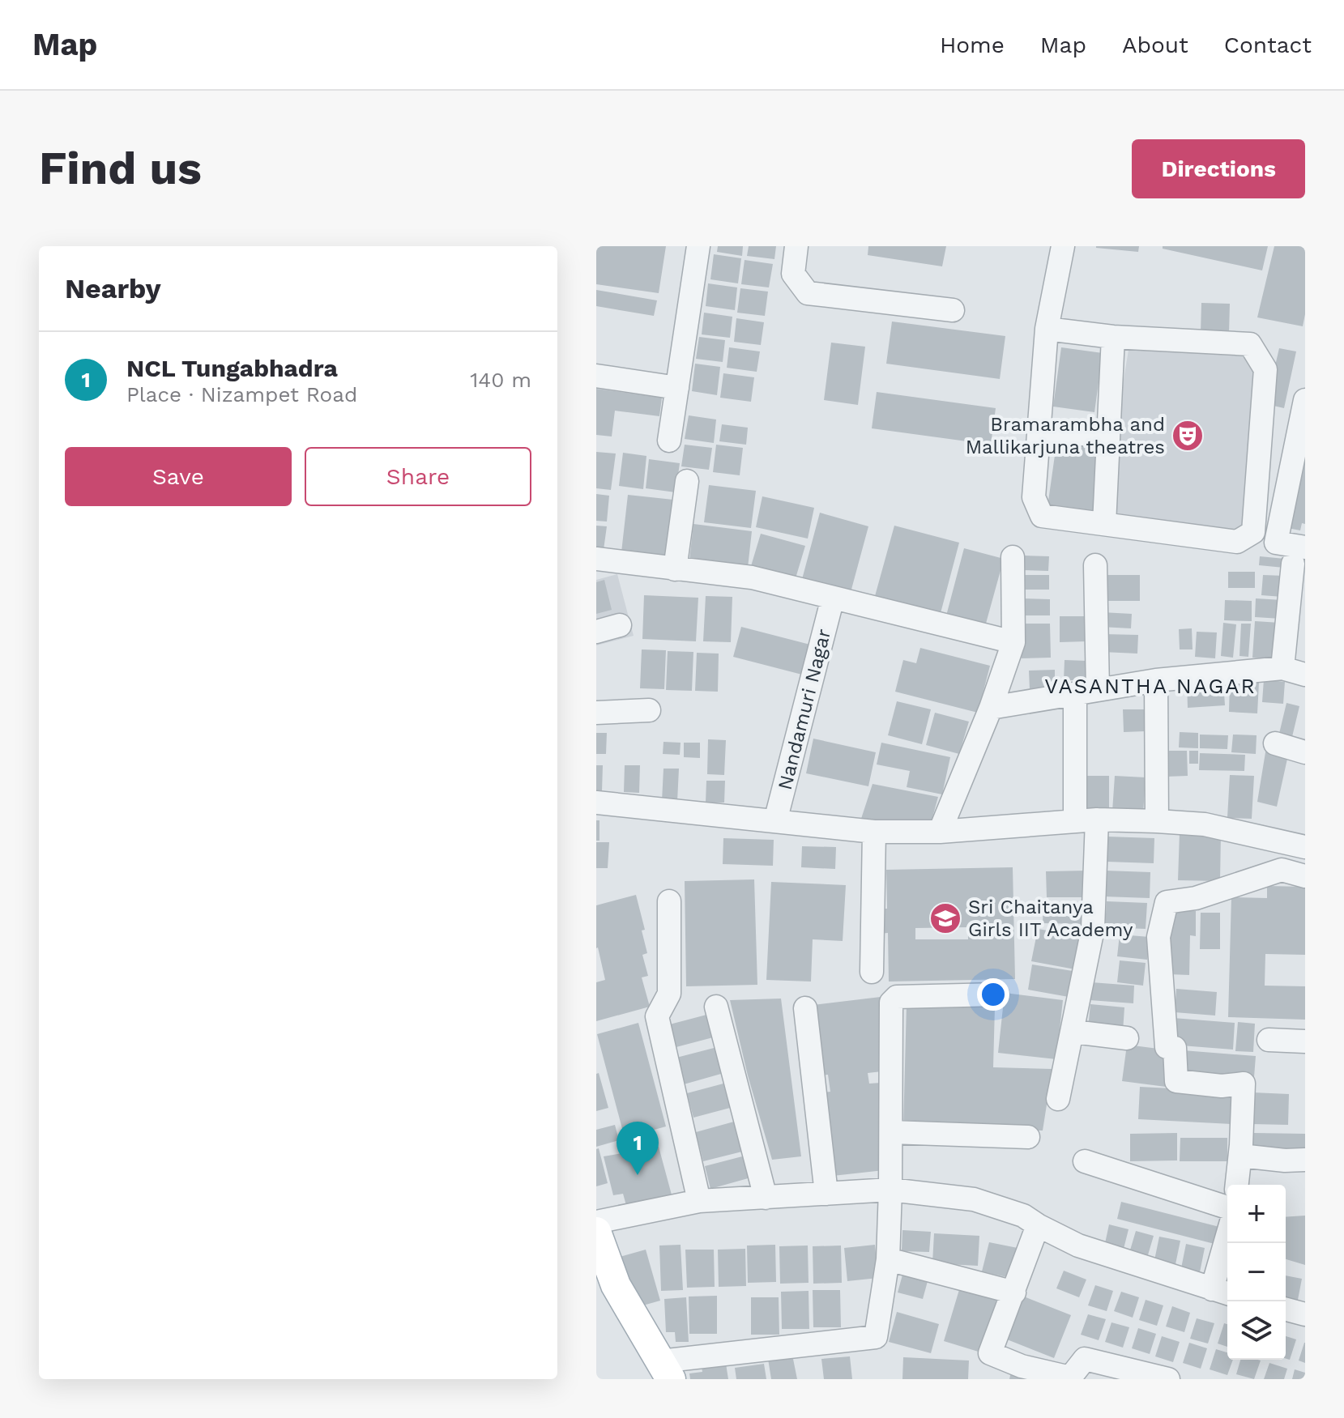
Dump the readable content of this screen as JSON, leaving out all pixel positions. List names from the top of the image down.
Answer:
{
  "streets": {
    "street": ["Nandamuri Nagar"]
  },
  "districts": ["VASANTHA NAGAR"],
  "places": {
    "theatre": ["Bramarambha and Mallikarjuna theatres"],
    "school or university": ["Sri Chaitanya Girls IIT Academy"]
  },
  "page": {
    "header": "Map",
    "nav": [
      "Home",
      "Map",
      "About",
      "Contact"
    ],
    "buttons": [
      "Directions",
      ["Save", "Share"]
    ],
    "title": "Find us",
    "heading": "Nearby",
    "list": [
      {
        "mark": "1",
        "name": "NCL Tungabhadra",
        "note": "Place · Nizampet Road",
        "value": "140 m"
      }
    ],
    "pins": "1",
    "map_buttons": ["+", "−"]
  }
}
